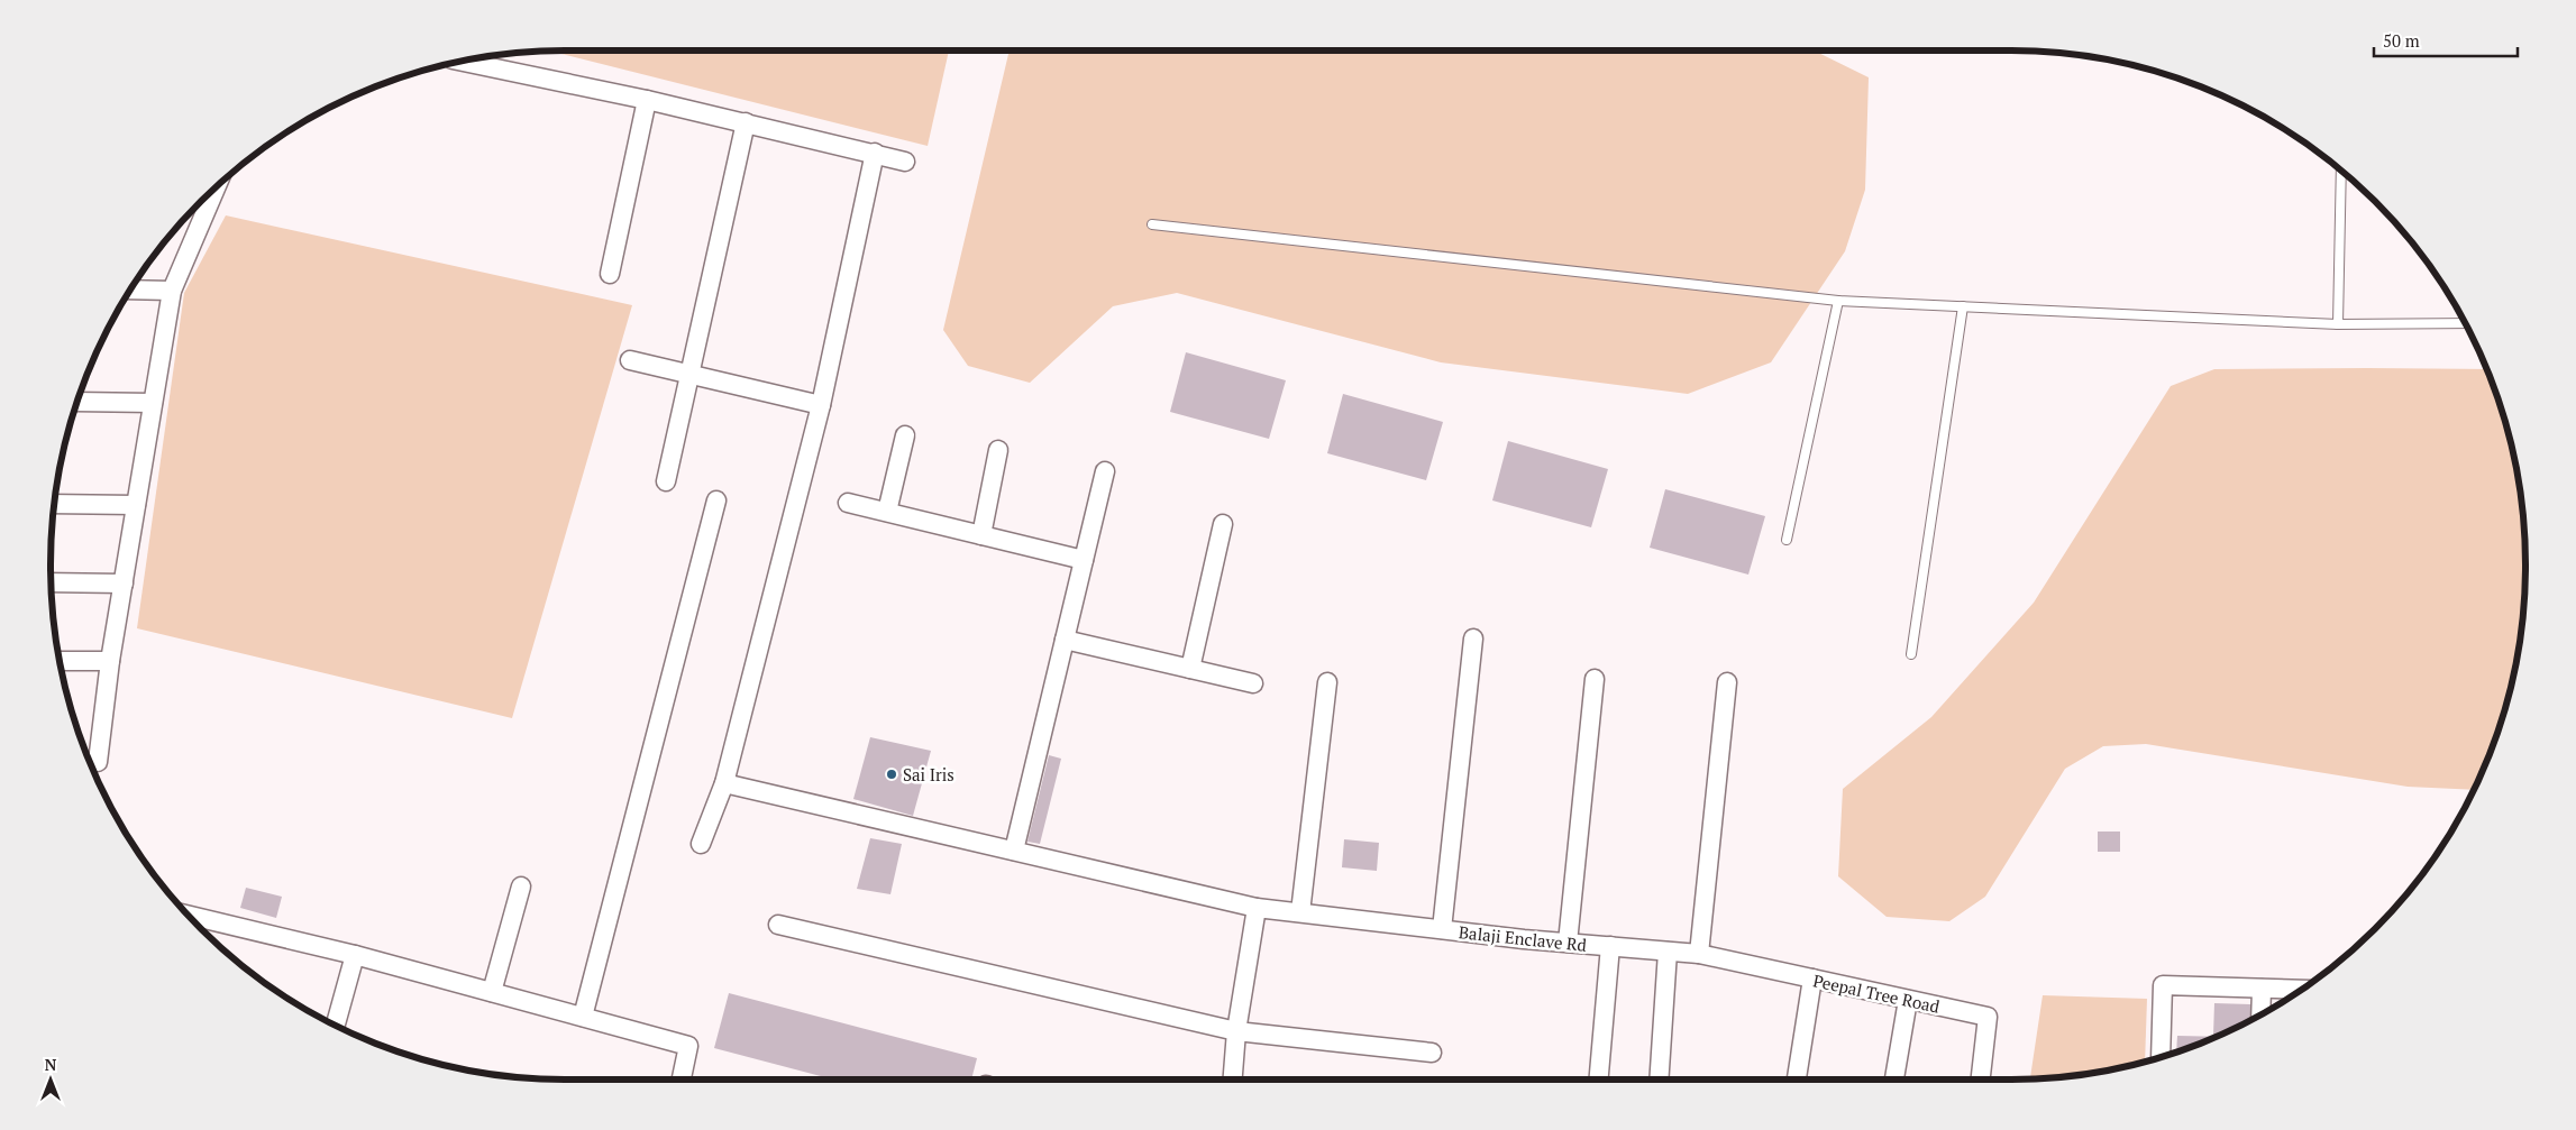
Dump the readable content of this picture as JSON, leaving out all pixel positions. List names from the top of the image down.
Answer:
{
  "streets": {
    "street": ["Balaji Enclave Rd", "Peepal Tree Road"]
  },
  "crossings": [
    ["Balaji Enclave Rd", "Peepal Tree Road"]
  ],
  "places": ["Sai Iris"],
  "scale_bar": "50 m",
  "north": "top"
}
